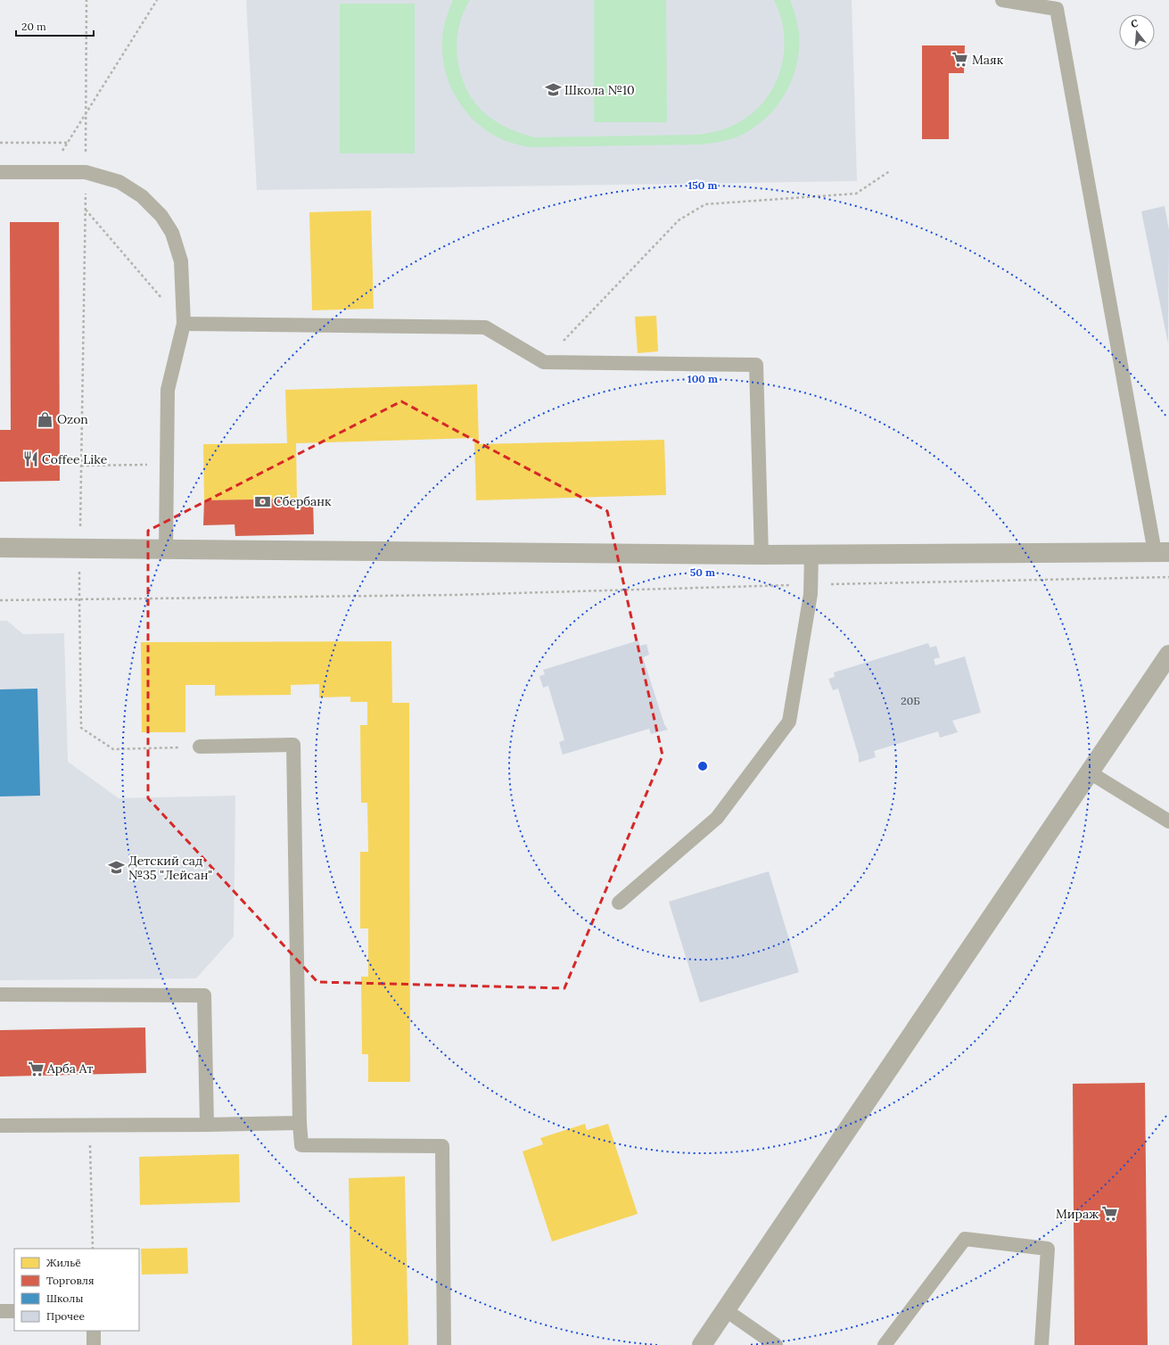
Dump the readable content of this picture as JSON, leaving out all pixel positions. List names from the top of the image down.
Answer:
{
  "places": {
    "supermarket": ["Маяк", "Арба Ат", "Мираж"],
    "school or university": ["Школа №10", "Детский сад №35 \"Лейсан\""],
    "shop": ["Ozon"],
    "restaurant": ["Coffee Like"],
    "bank": ["Сбербанк"]
  },
  "house_numbers": ["20Б"],
  "legend": [
    "Жильё",
    "Торговля",
    "Школы",
    "Прочее"
  ],
  "scale_bar": "20 m",
  "north": "top",
  "rings": ["150 m", "100 m", "50 m"]
}
